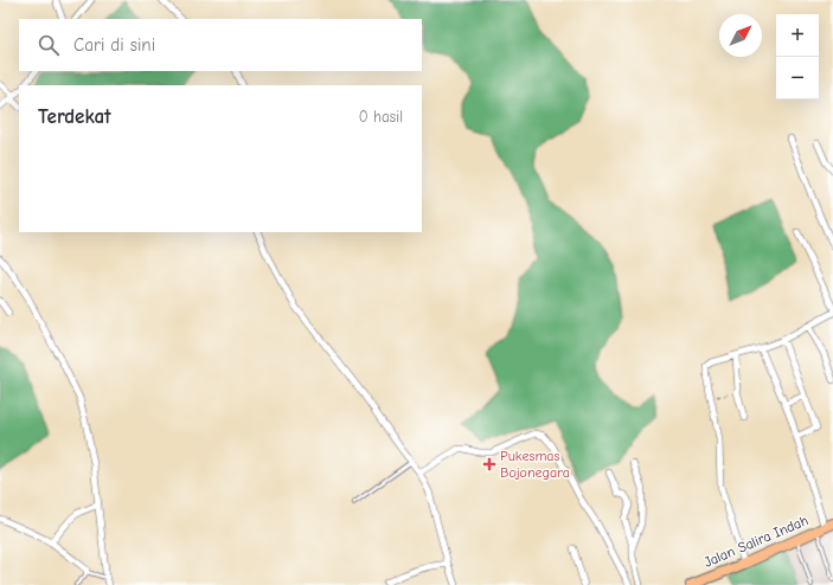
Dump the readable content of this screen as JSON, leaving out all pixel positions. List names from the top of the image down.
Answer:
{
  "streets": {
    "highway": ["Jalan Salira Indah"]
  },
  "places": {
    "health": ["Pukesmas Bojonegara"]
  },
  "north": "top right",
  "page": {
    "map_buttons": ["+", "−"],
    "search": "Cari di sini",
    "heading": ["Terdekat", "0 hasil"]
  }
}
